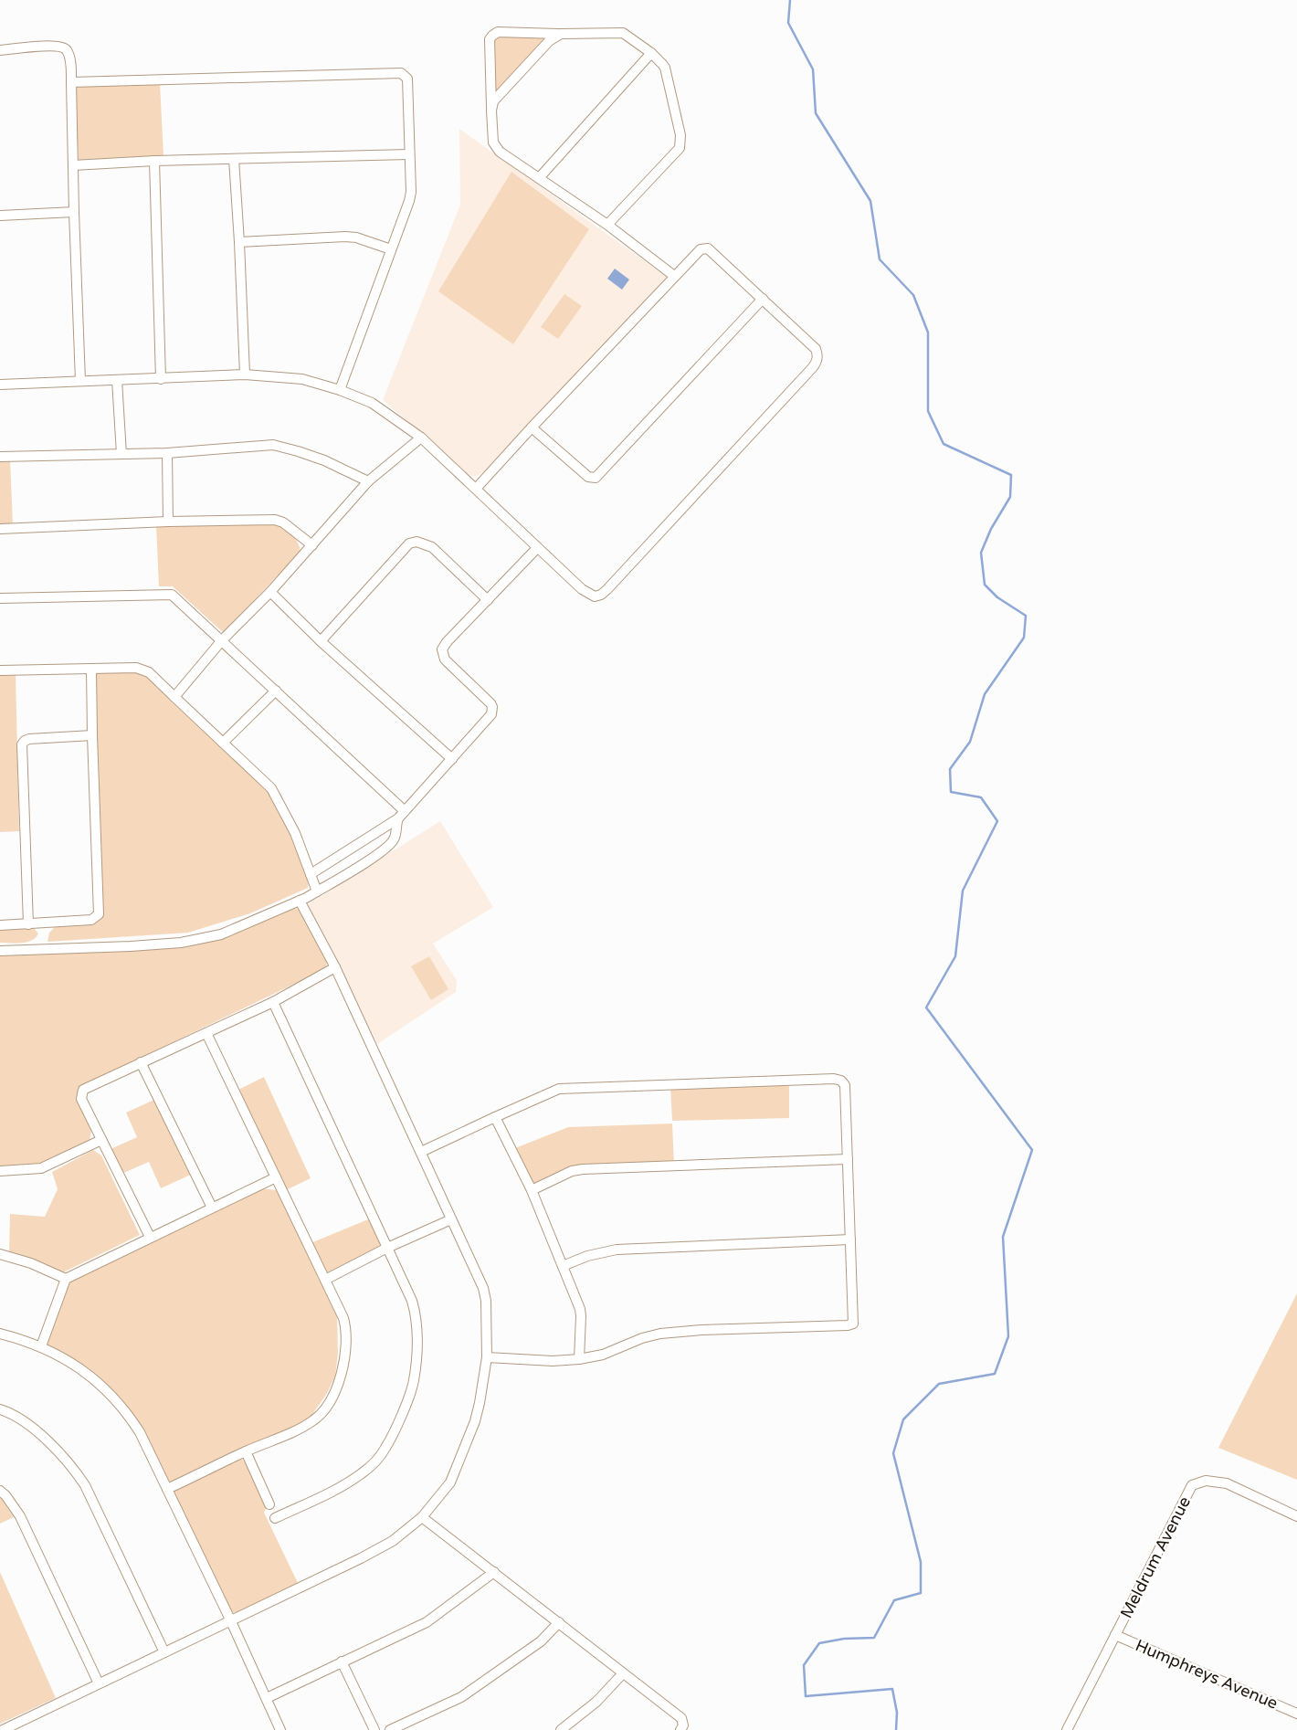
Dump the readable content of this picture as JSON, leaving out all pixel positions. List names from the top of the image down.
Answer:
{
  "streets": {
    "street": ["Meldrum Avenue", "Humphreys Avenue"]
  },
  "crossings": [
    ["Meldrum Avenue", "Humphreys Avenue"]
  ]
}
